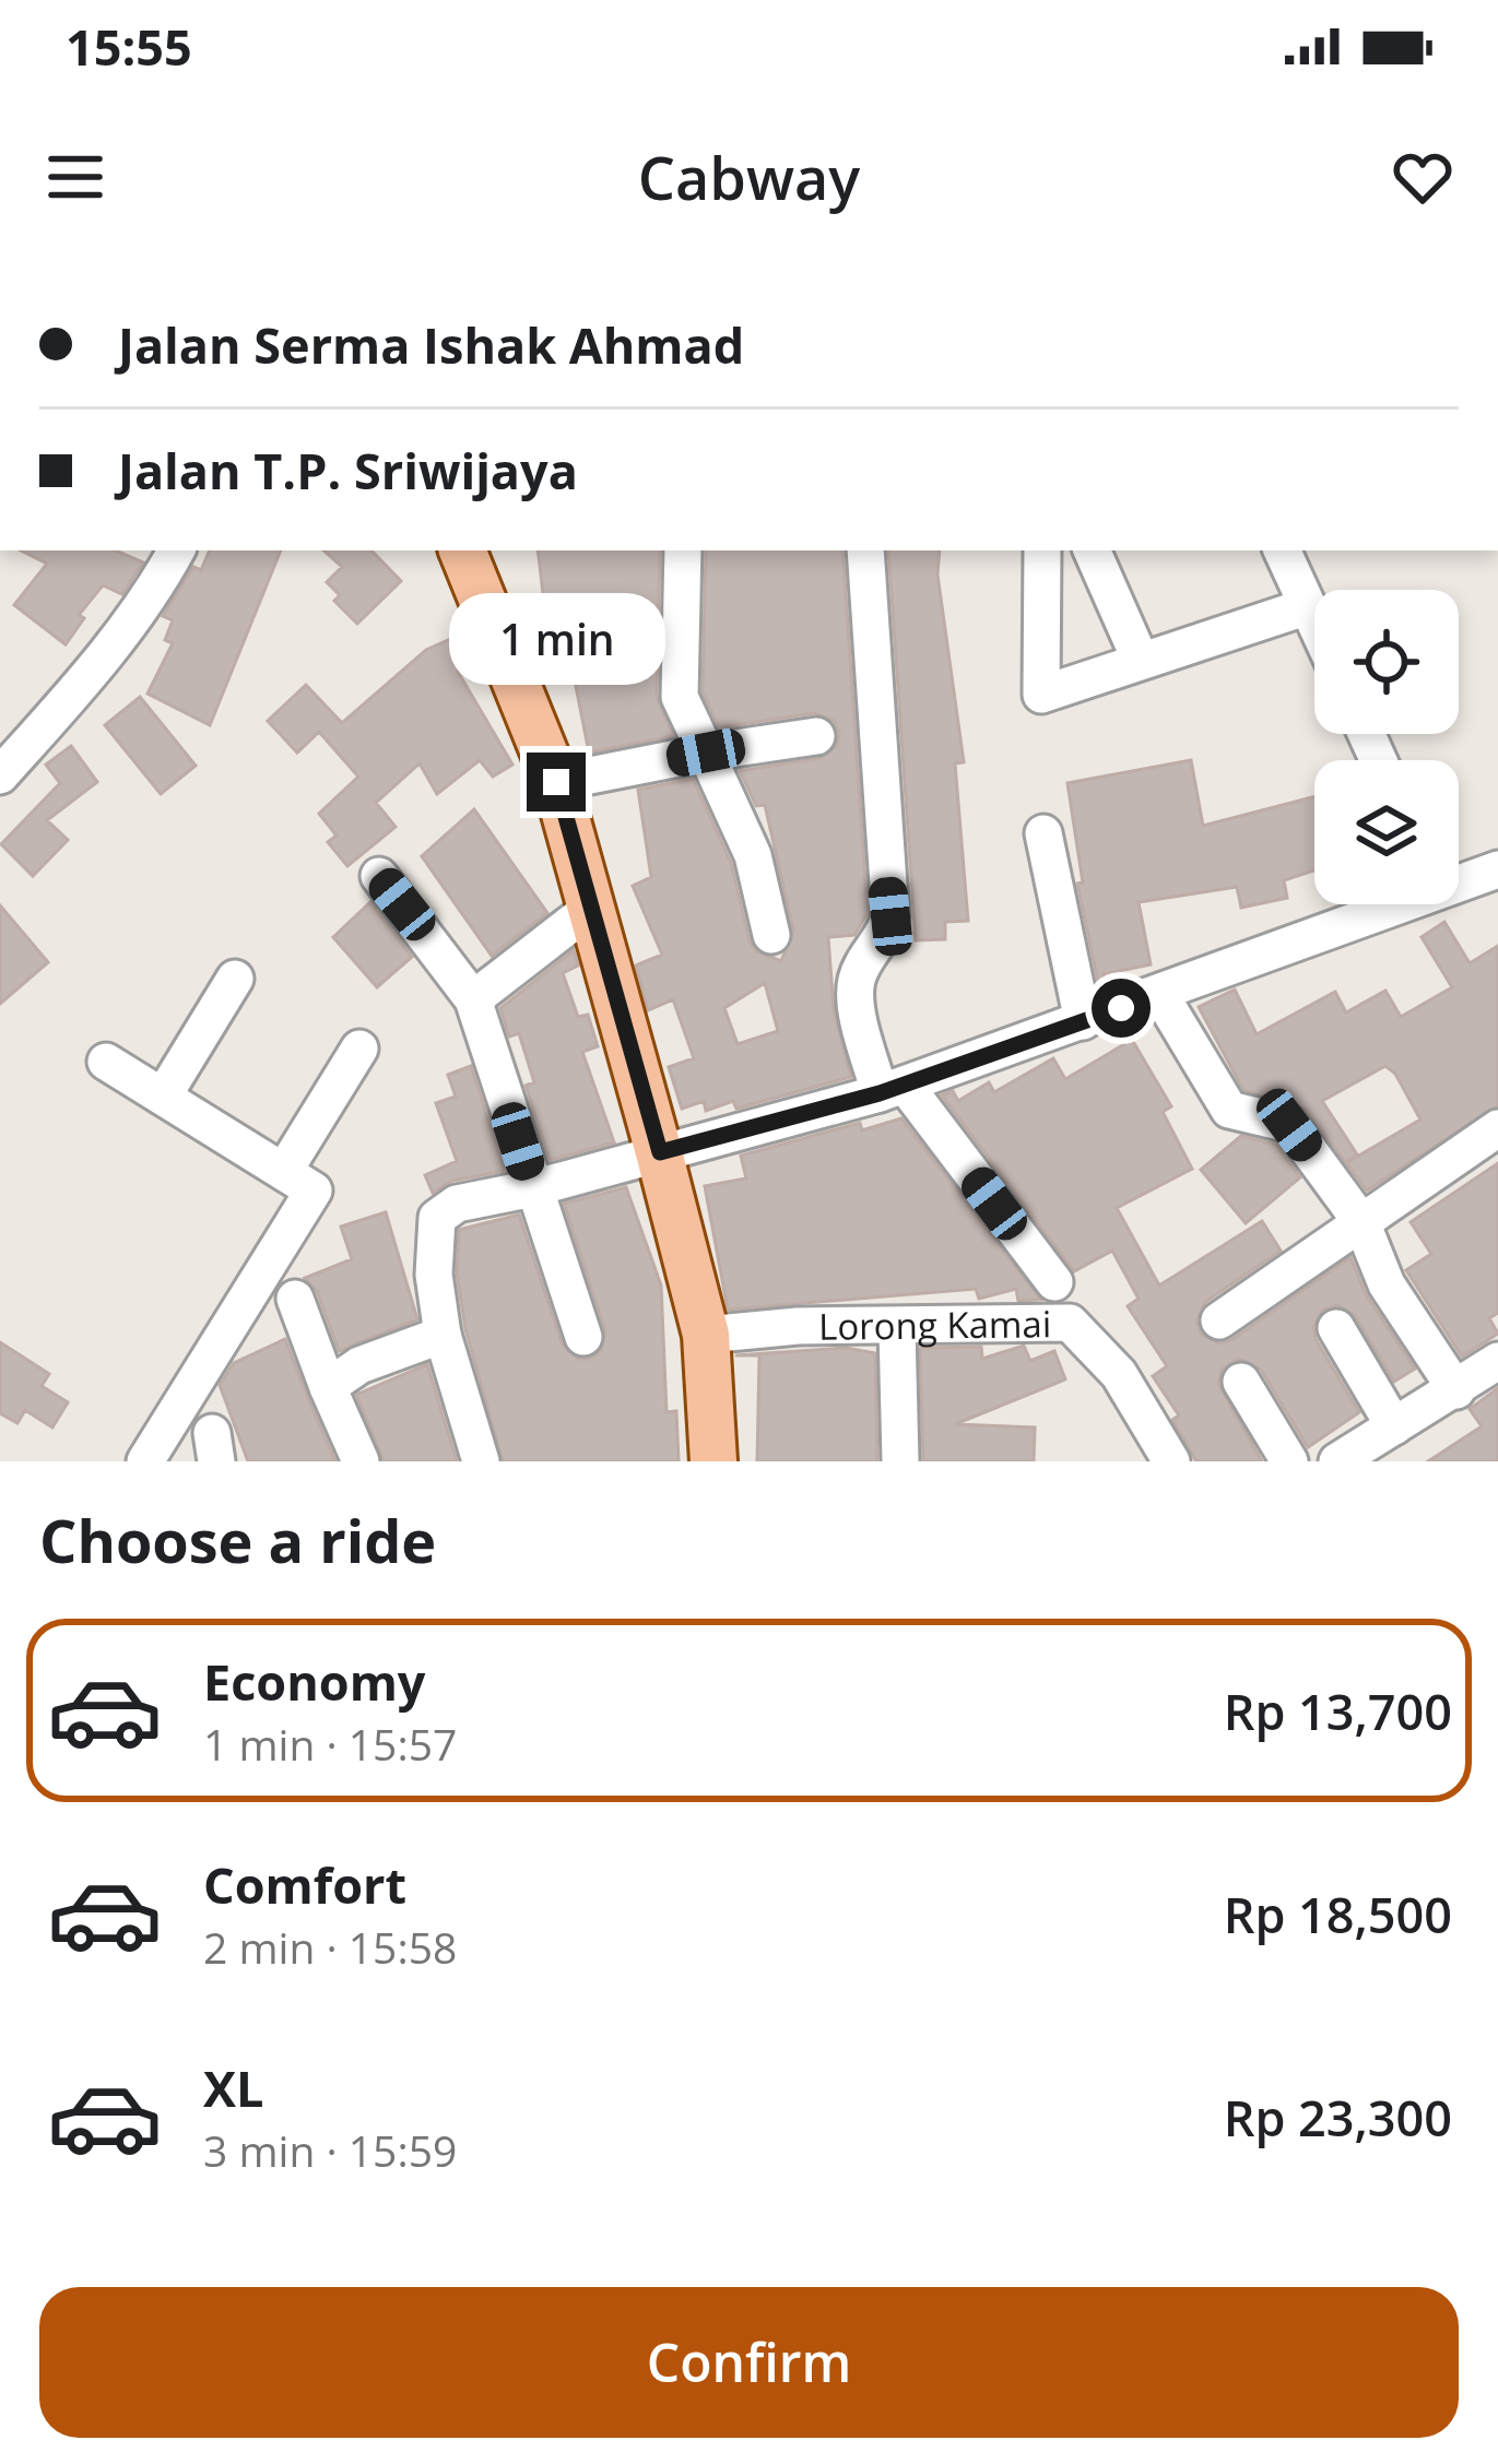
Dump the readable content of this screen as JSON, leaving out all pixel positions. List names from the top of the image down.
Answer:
{
  "streets": {
    "street": ["Lorong Kamai"]
  },
  "page": {
    "status": "15:55",
    "header": "Cabway",
    "banner": ["Jalan Serma Ishak Ahmad", "Jalan T.P. Sriwijaya"],
    "bubble": "1 min",
    "heading": "Choose a ride",
    "list": [
      {
        "name": "Economy",
        "note": "1 min · 15:57",
        "value": "Rp 13,700"
      },
      {
        "name": "Comfort",
        "note": "2 min · 15:58",
        "value": "Rp 18,500"
      },
      {
        "name": "XL",
        "note": "3 min · 15:59",
        "value": "Rp 23,300"
      }
    ],
    "buttons": "Confirm"
  }
}
